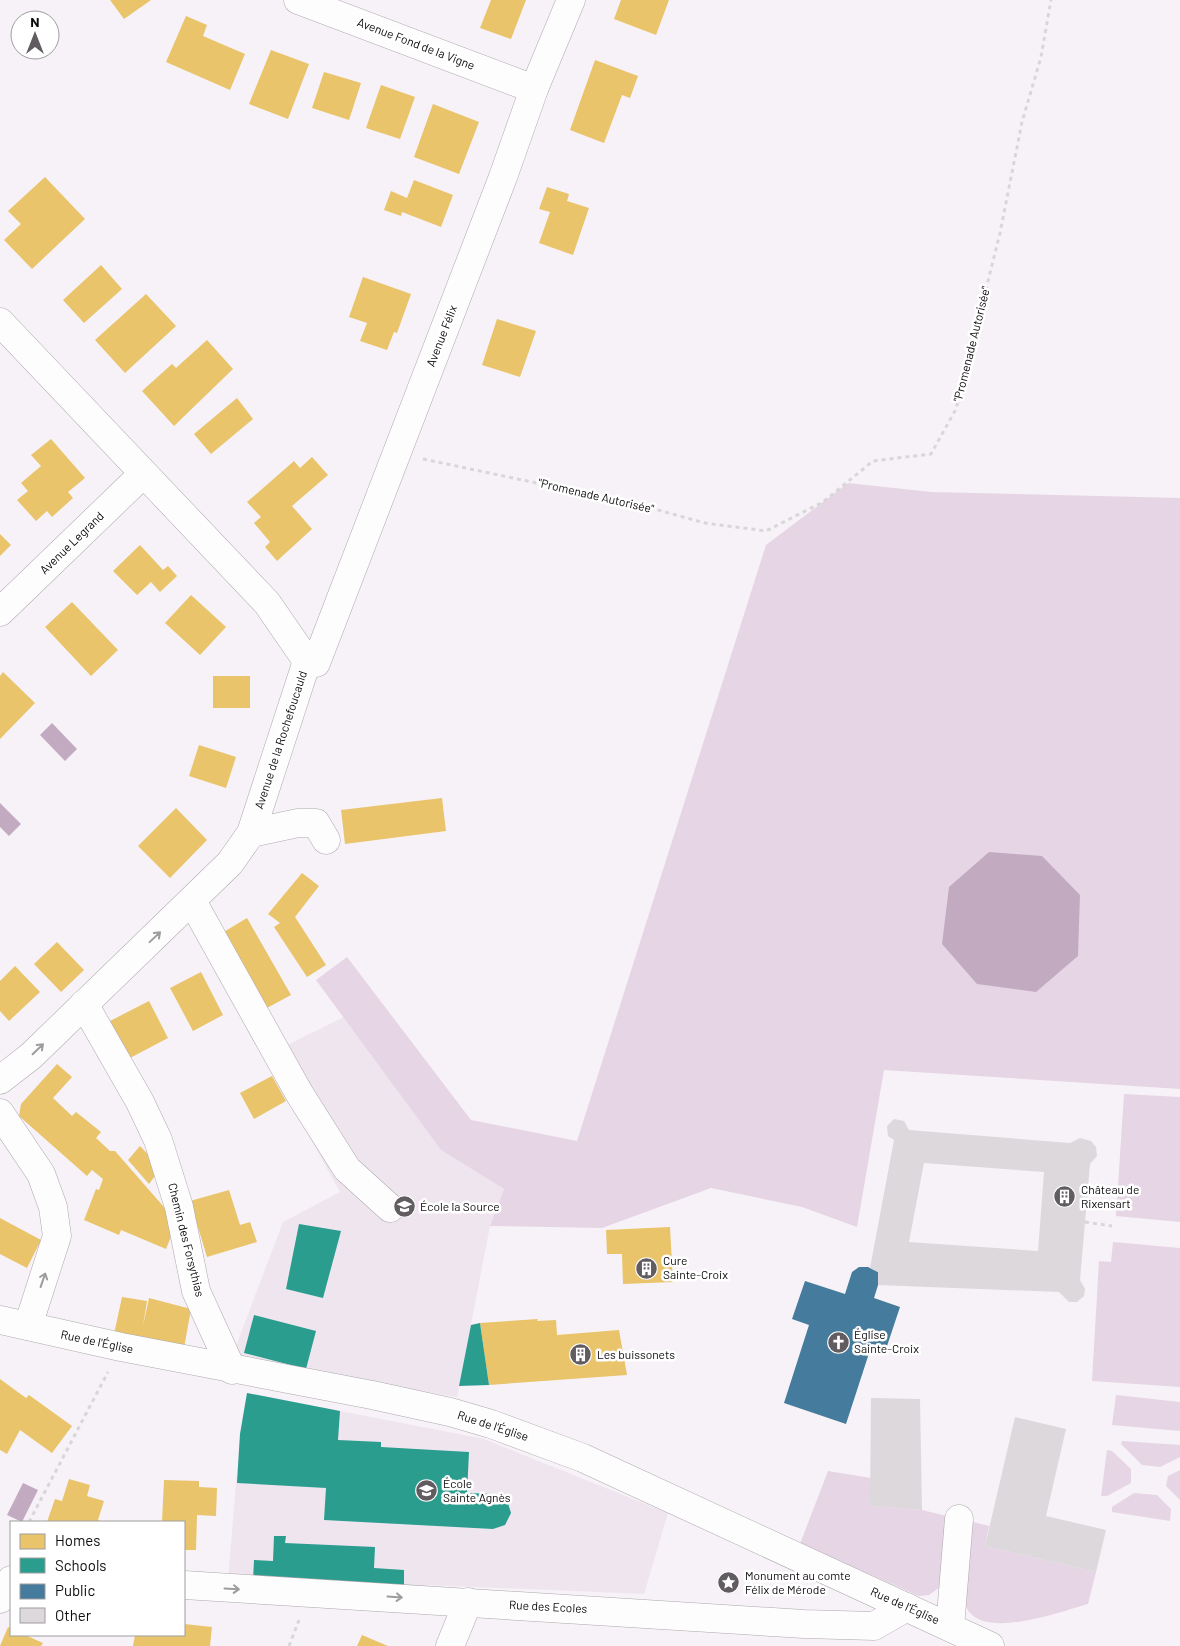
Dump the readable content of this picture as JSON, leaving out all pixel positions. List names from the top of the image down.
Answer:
{
  "streets": {
    "street": [
      "Avenue Fond de la Vigne",
      "Avenue Félix",
      "Avenue Legrand",
      "Avenue de la Rochefoucauld",
      "Chemin des Forsythias",
      "Rue de l'Église",
      "Rue des Ecoles"
    ],
    "path": ["\"Promenade Autorisée\""]
  },
  "crossings": [
    ["Avenue Fond de la Vigne", "Avenue Félix"],
    ["Avenue Félix", "\"Promenade Autorisée\""],
    ["Avenue Félix", "Avenue de la Rochefoucauld"],
    ["Avenue Legrand", "Avenue de la Rochefoucauld"],
    ["Avenue de la Rochefoucauld", "Chemin des Forsythias"],
    ["Chemin des Forsythias", "Rue de l'Église"],
    ["Rue de l'Église", "Rue des Ecoles"]
  ],
  "one_way": ["Rue des Ecoles"],
  "places": {
    "building": ["Château de Rixensart", "Cure Sainte-Croix", "Les buissonets"],
    "school or university": ["École la Source", "École Sainte Agnès"],
    "church": ["Église Sainte-Croix"],
    "place": ["Monument au comte Félix de Mérode"]
  },
  "legend": [
    "Homes",
    "Schools",
    "Public",
    "Other"
  ],
  "north": "top"
}
